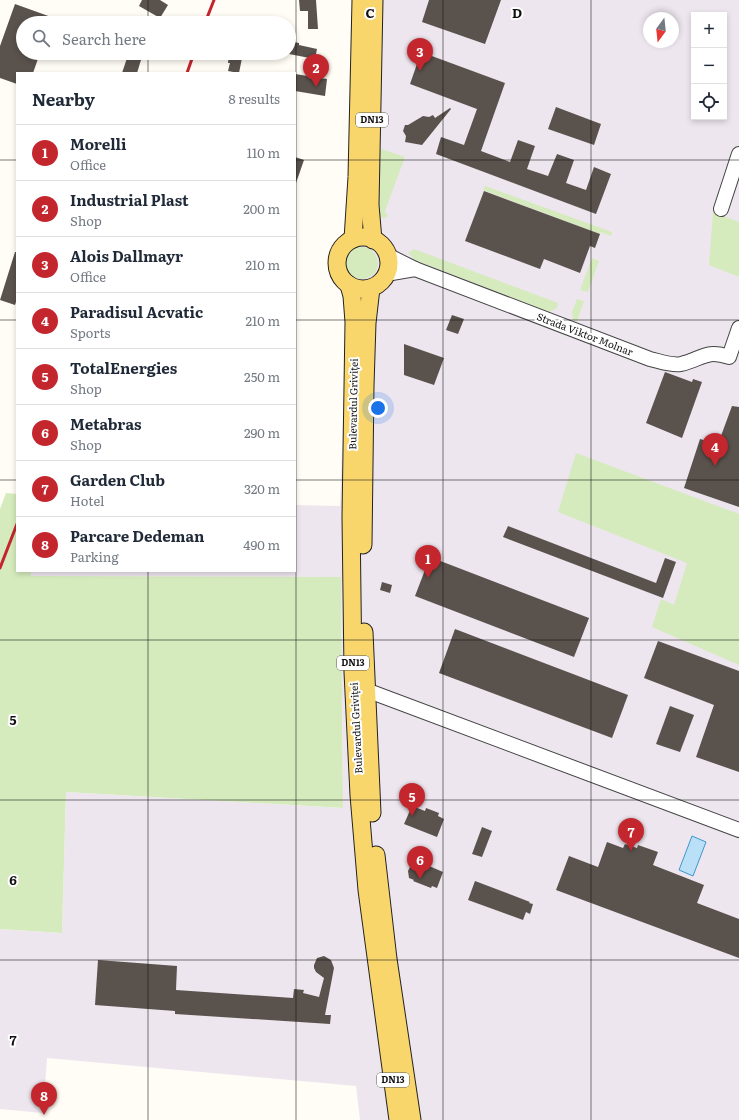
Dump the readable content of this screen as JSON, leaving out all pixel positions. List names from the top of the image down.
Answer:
{
  "streets": {
    "main road": ["DN13", "Bulevardul Griviței"],
    "street": ["Strada Viktor Molnar"]
  },
  "crossings": [
    ["DN13", "Strada Viktor Molnar"],
    ["DN13", "Bulevardul Griviței"],
    ["Strada Viktor Molnar", "Bulevardul Griviței"]
  ],
  "north": "bottom",
  "page": {
    "map_buttons": ["+", "−"],
    "search": "Search here",
    "pins": [
      "3",
      "2",
      "4",
      "1",
      "5",
      "7",
      "6",
      "8"
    ],
    "heading": ["Nearby", "8 results"],
    "list": [
      {
        "mark": "1",
        "name": "Morelli",
        "note": "Office",
        "value": "110 m"
      },
      {
        "mark": "2",
        "name": "Industrial Plast",
        "note": "Shop",
        "value": "200 m"
      },
      {
        "mark": "3",
        "name": "Alois Dallmayr",
        "note": "Office",
        "value": "210 m"
      },
      {
        "mark": "4",
        "name": "Paradisul Acvatic",
        "note": "Sports",
        "value": "210 m"
      },
      {
        "mark": "5",
        "name": "TotalEnergies",
        "note": "Shop",
        "value": "250 m"
      },
      {
        "mark": "6",
        "name": "Metabras",
        "note": "Shop",
        "value": "290 m"
      },
      {
        "mark": "7",
        "name": "Garden Club",
        "note": "Hotel",
        "value": "320 m"
      },
      {
        "mark": "8",
        "name": "Parcare Dedeman",
        "note": "Parking",
        "value": "490 m"
      }
    ]
  },
  "grid": {
    "columns": ["C", "D"],
    "rows": ["5", "6", "7"]
  }
}
